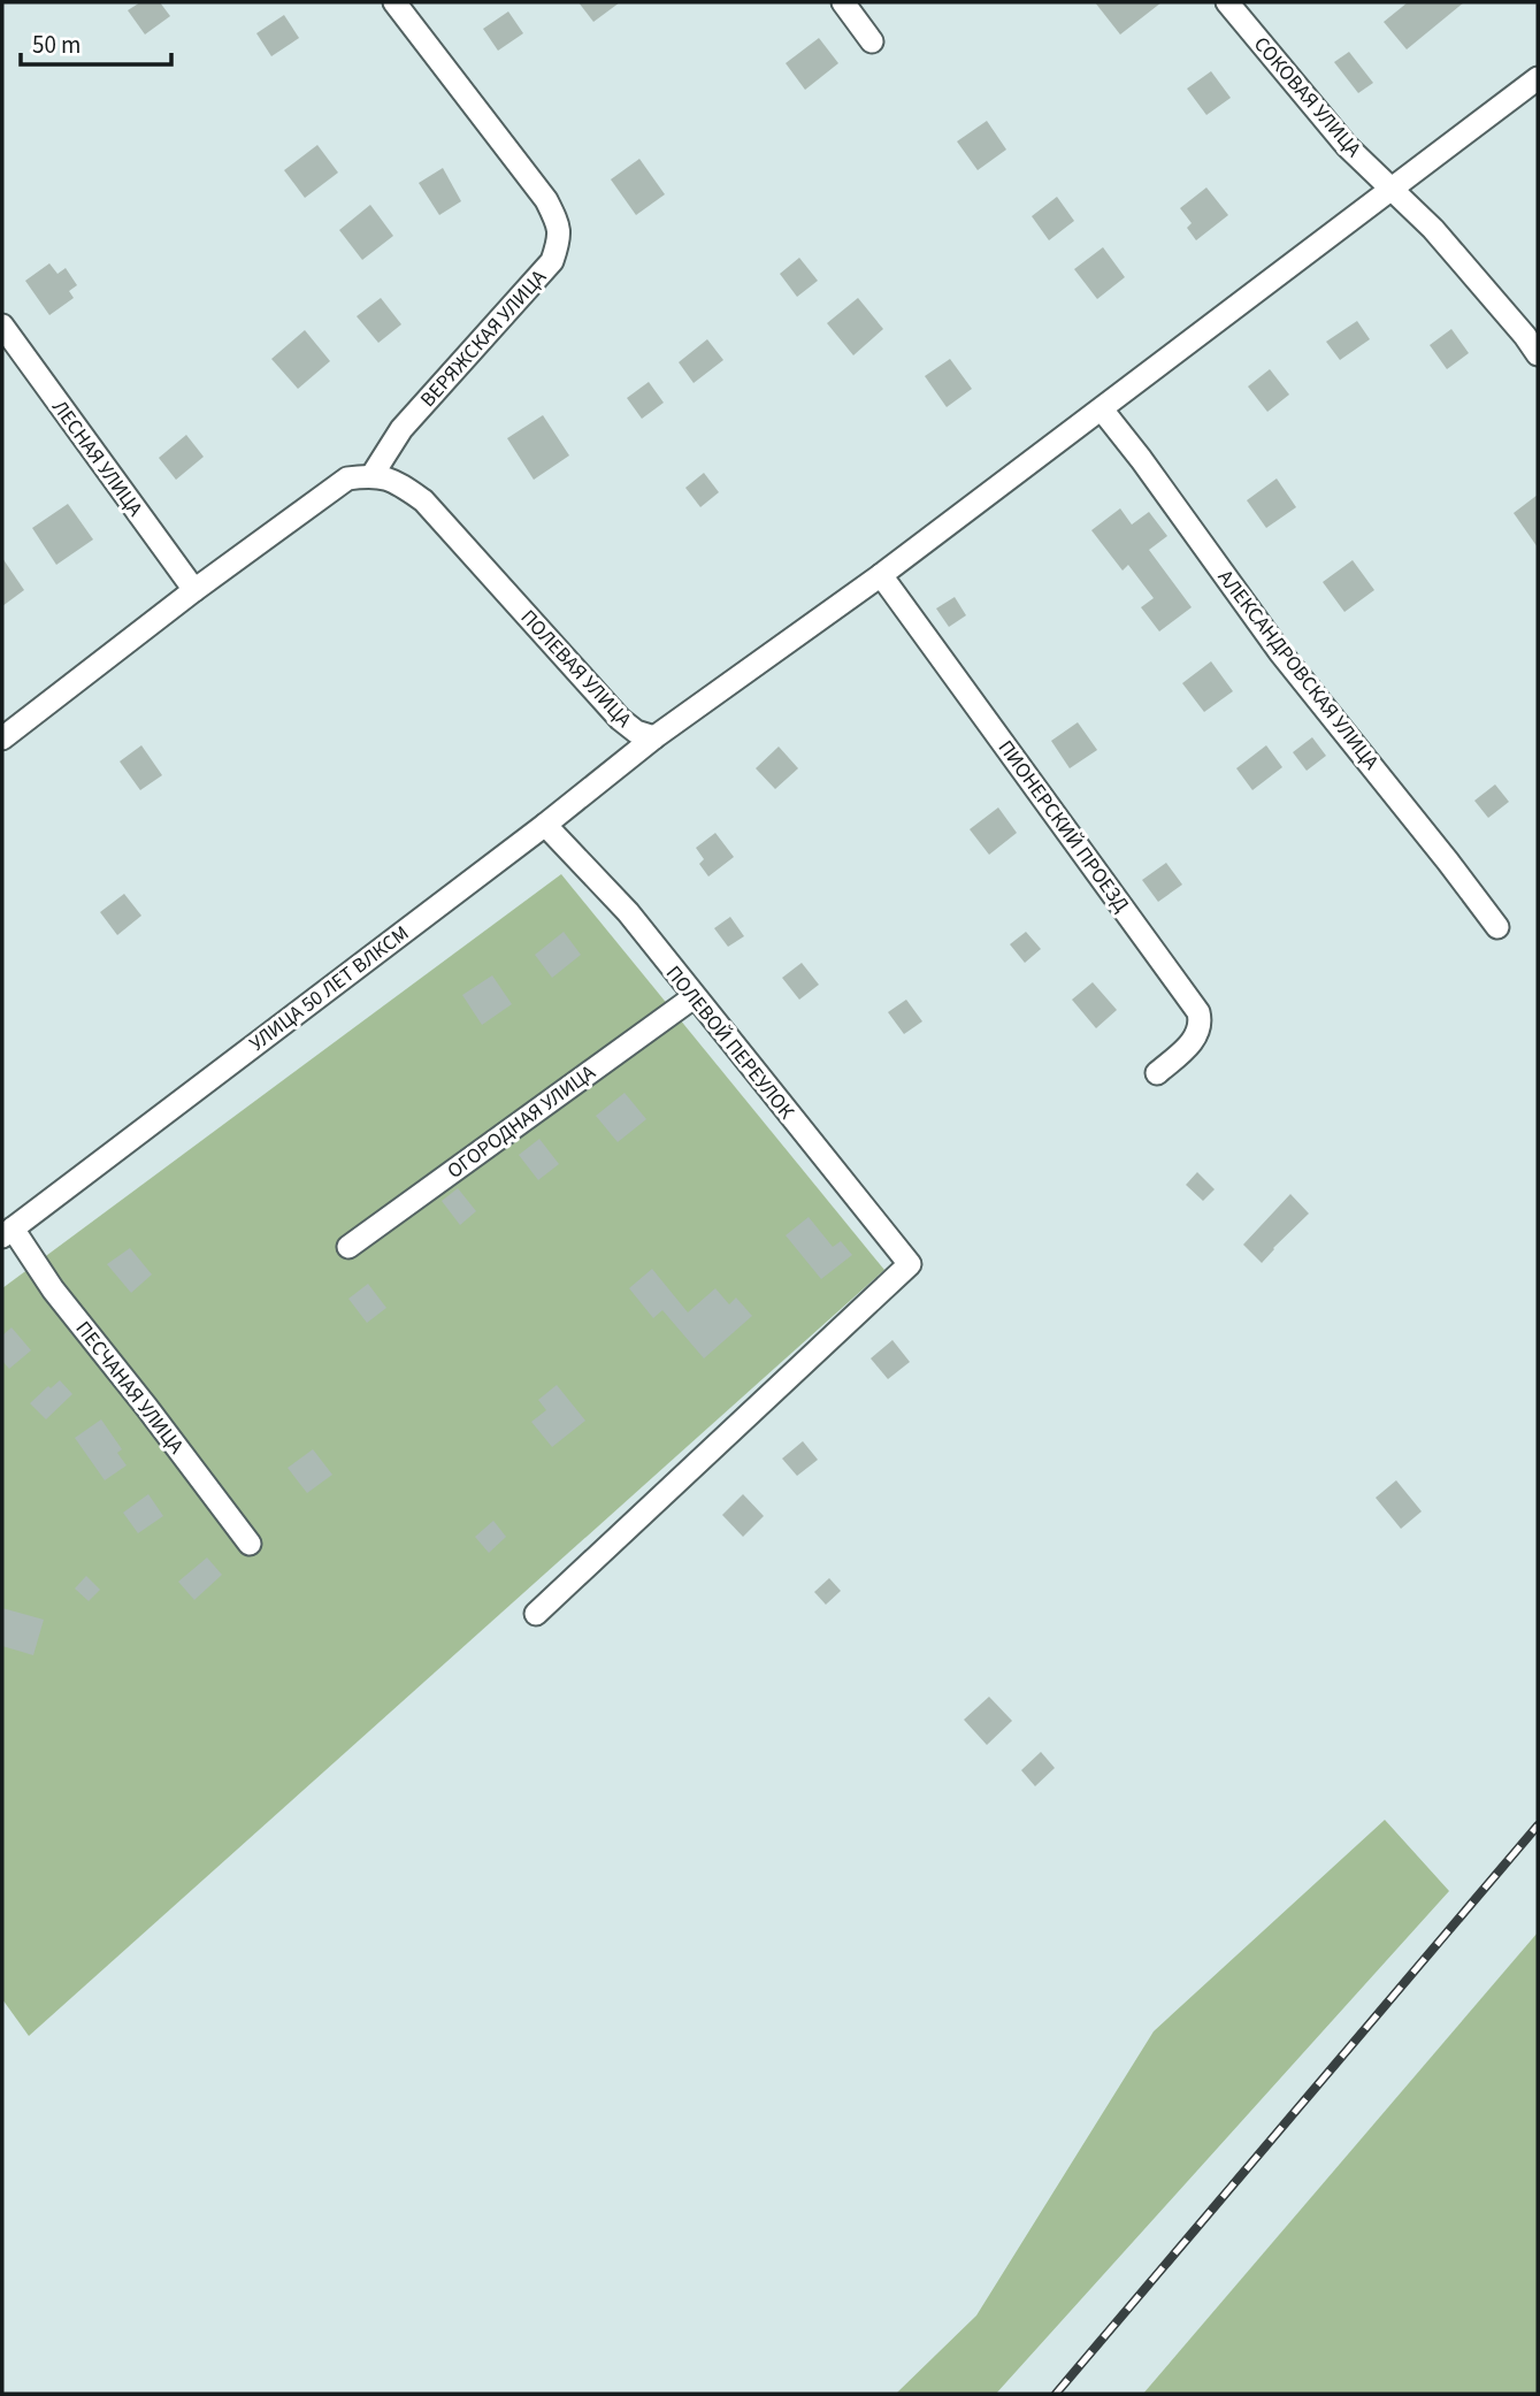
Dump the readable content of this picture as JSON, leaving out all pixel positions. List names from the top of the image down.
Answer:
{
  "streets": {
    "street": [
      "СОКОВАЯ УЛИЦА",
      "ВЕРЯЖСКАЯ УЛИЦА",
      "ЛЕСНАЯ УЛИЦА",
      "ПОЛЕВАЯ УЛИЦА",
      "АЛЕКСАНДРОВСКАЯ УЛИЦА",
      "ПИОНЕРСКИЙ ПРОЕЗД",
      "УЛИЦА 50 ЛЕТ ВЛКСМ",
      "ПОЛЕВОЙ ПЕРЕУЛОК",
      "ОГОРОДНАЯ УЛИЦА",
      "ПЕСЧАНАЯ УЛИЦА"
    ]
  },
  "crossings": [
    ["СОКОВАЯ УЛИЦА", "ПОЛЕВАЯ УЛИЦА"],
    ["ВЕРЯЖСКАЯ УЛИЦА", "ПОЛЕВАЯ УЛИЦА"],
    ["ПОЛЕВАЯ УЛИЦА", "АЛЕКСАНДРОВСКАЯ УЛИЦА"],
    ["ПОЛЕВАЯ УЛИЦА", "ПИОНЕРСКИЙ ПРОЕЗД"],
    ["ПОЛЕВАЯ УЛИЦА", "УЛИЦА 50 ЛЕТ ВЛКСМ"],
    ["УЛИЦА 50 ЛЕТ ВЛКСМ", "ПОЛЕВОЙ ПЕРЕУЛОК"],
    ["УЛИЦА 50 ЛЕТ ВЛКСМ", "ПЕСЧАНАЯ УЛИЦА"],
    ["ПОЛЕВОЙ ПЕРЕУЛОК", "ОГОРОДНАЯ УЛИЦА"]
  ],
  "scale_bar": "50 m"
}
